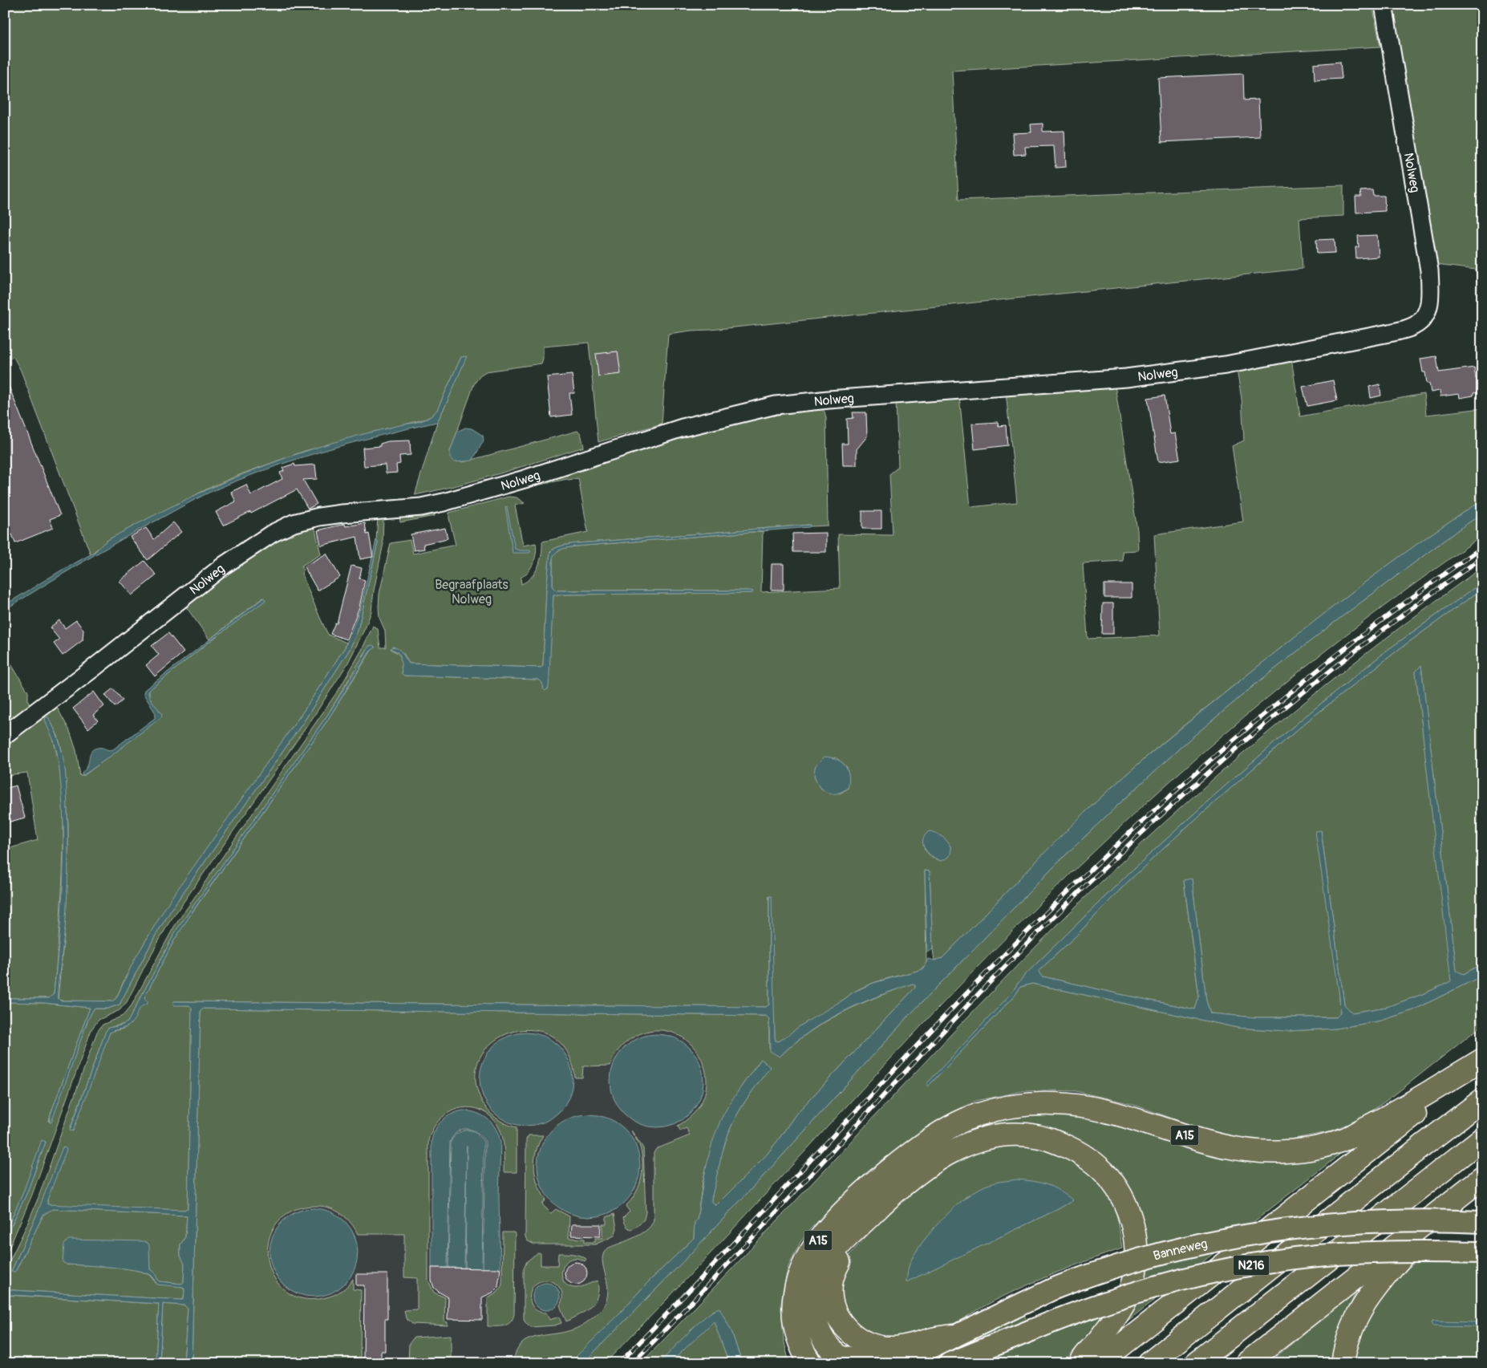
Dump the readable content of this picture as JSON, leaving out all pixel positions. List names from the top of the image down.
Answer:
{
  "streets": {
    "highway": ["A15"],
    "main road": ["Banneweg", "N216"],
    "street": ["Nolweg"]
  },
  "crossings": [
    ["A15", "Banneweg"]
  ],
  "parks": ["Begraafplaats Nolweg"]
}
